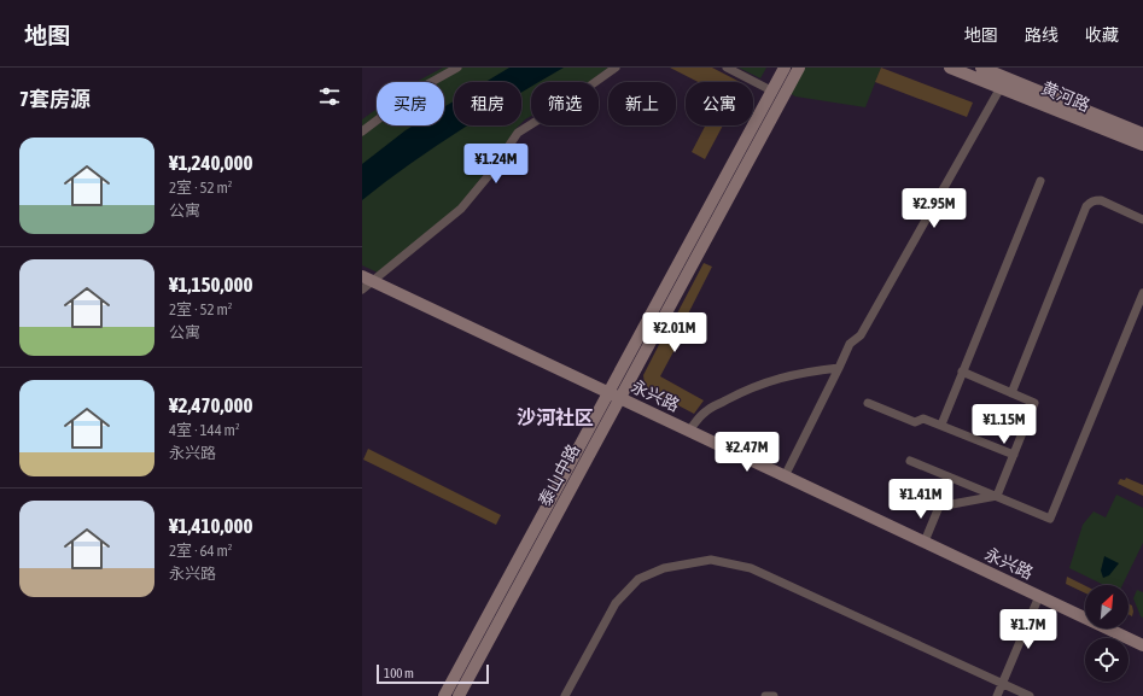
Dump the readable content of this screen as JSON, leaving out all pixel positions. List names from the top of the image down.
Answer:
{
  "streets": {
    "main road": ["黄河路", "永兴路", "泰山中路"]
  },
  "crossings": [
    ["永兴路", "泰山中路"]
  ],
  "districts": ["沙河社区"],
  "scale_bar": "100 m",
  "north": "top right",
  "page": {
    "header": "地图",
    "nav": ["地图", "路线", "收藏"],
    "heading": "7套房源",
    "chip": [
      "买房",
      "租房",
      "筛选",
      "新上",
      "公寓"
    ],
    "list": [
      {
        "name": "¥1,240,000",
        "note": "2室 · 52 m² · 公寓"
      },
      {
        "name": "¥1,150,000",
        "note": "2室 · 52 m² · 公寓"
      },
      {
        "name": "¥2,470,000",
        "note": "4室 · 144 m² · 永兴路"
      },
      {
        "name": "¥1,410,000",
        "note": "2室 · 64 m² · 永兴路"
      }
    ],
    "price": [
      "¥1.24M",
      "¥2.95M",
      "¥2.01M",
      "¥1.15M",
      "¥2.47M",
      "¥1.41M",
      "¥1.7M"
    ],
    "scale": "100 m"
  }
}
